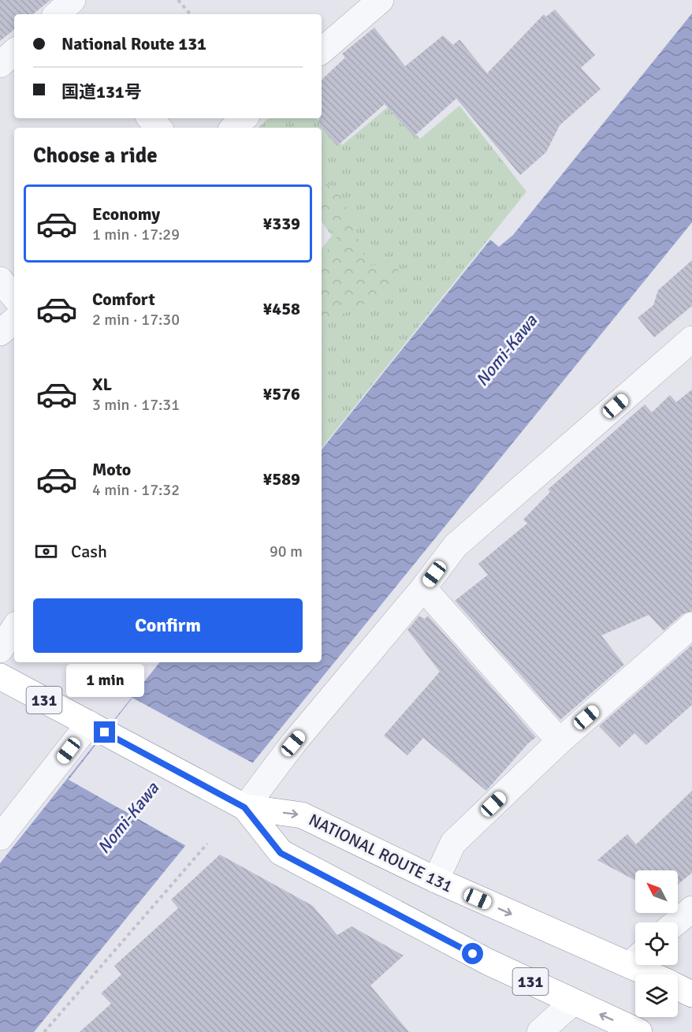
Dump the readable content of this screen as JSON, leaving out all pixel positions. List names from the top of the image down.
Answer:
{
  "streets": {
    "highway": ["131", "NATIONAL ROUTE 131"]
  },
  "crossings": [
    ["131", "NATIONAL ROUTE 131"]
  ],
  "water": ["Nomi-Kawa"],
  "north": "top left",
  "page": {
    "banner": ["National Route 131", "国道131号"],
    "heading": "Choose a ride",
    "list": [
      {
        "name": "Economy",
        "note": "1 min · 17:29",
        "value": "¥339"
      },
      {
        "name": "Comfort",
        "note": "2 min · 17:30",
        "value": "¥458"
      },
      {
        "name": "XL",
        "note": "3 min · 17:31",
        "value": "¥576"
      },
      {
        "name": "Moto",
        "note": "4 min · 17:32",
        "value": "¥589"
      }
    ],
    "pay": ["Cash", "90 m"],
    "buttons": "Confirm",
    "bubble": "1 min"
  }
}
